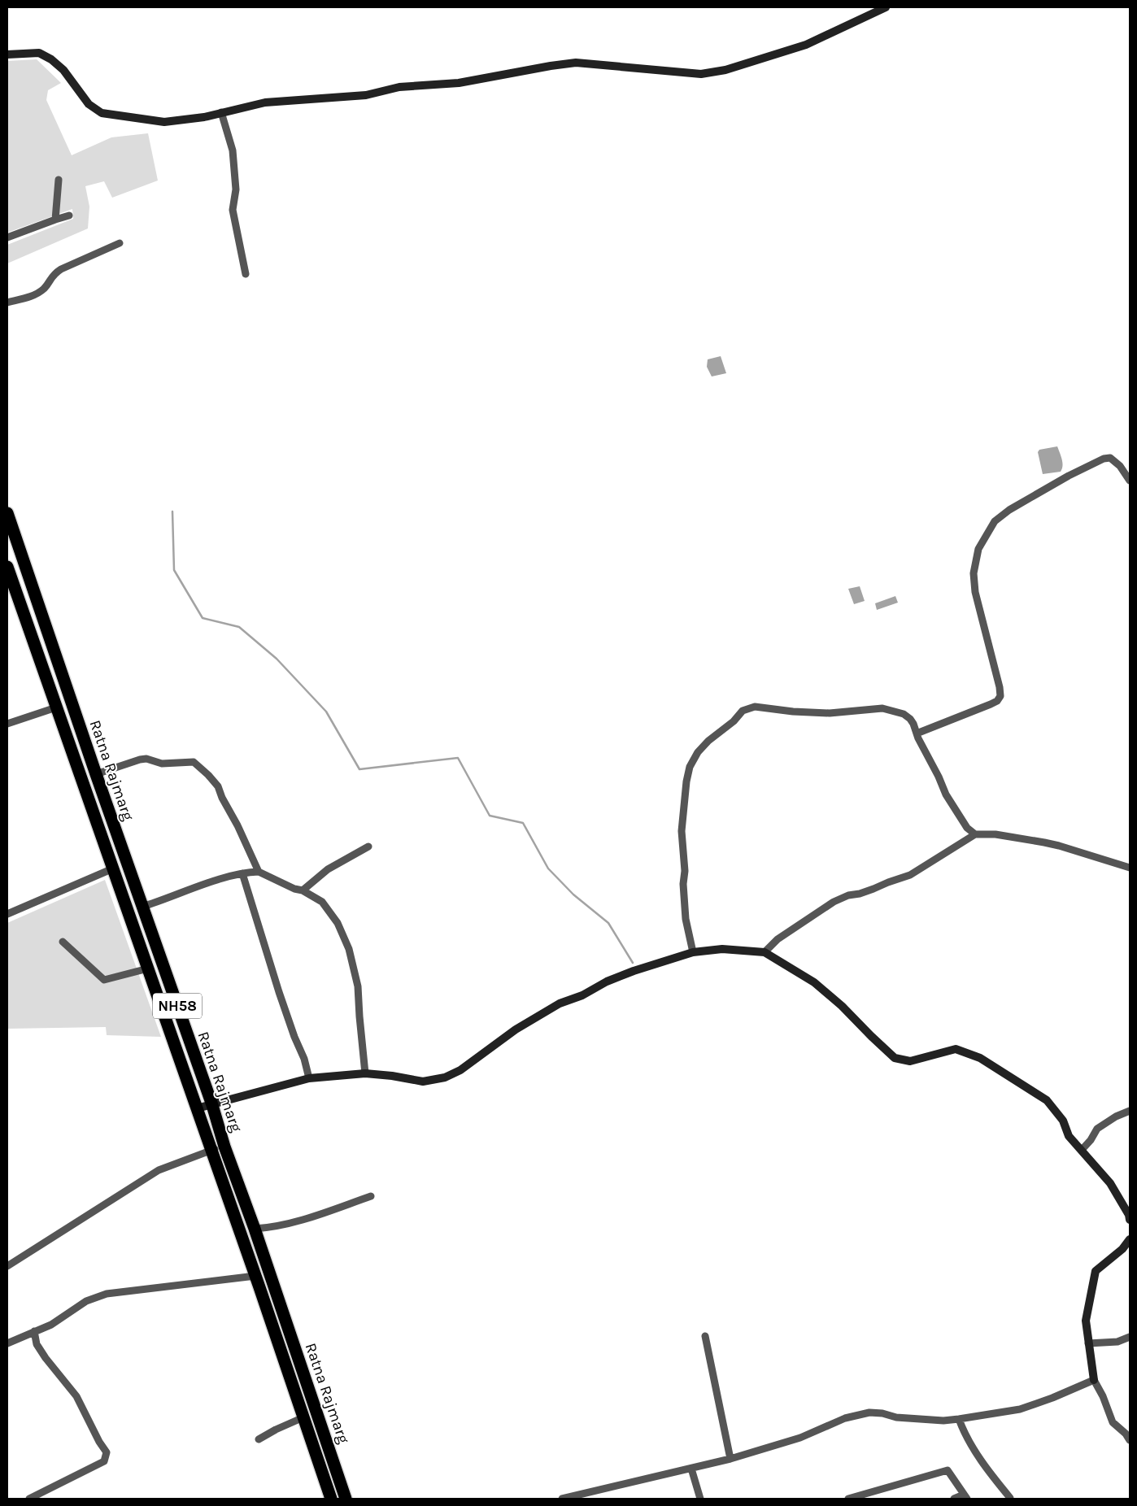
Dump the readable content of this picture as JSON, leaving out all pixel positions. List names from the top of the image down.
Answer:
{
  "streets": {
    "highway": ["Ratna Rajmarg", "NH58"]
  }
}
